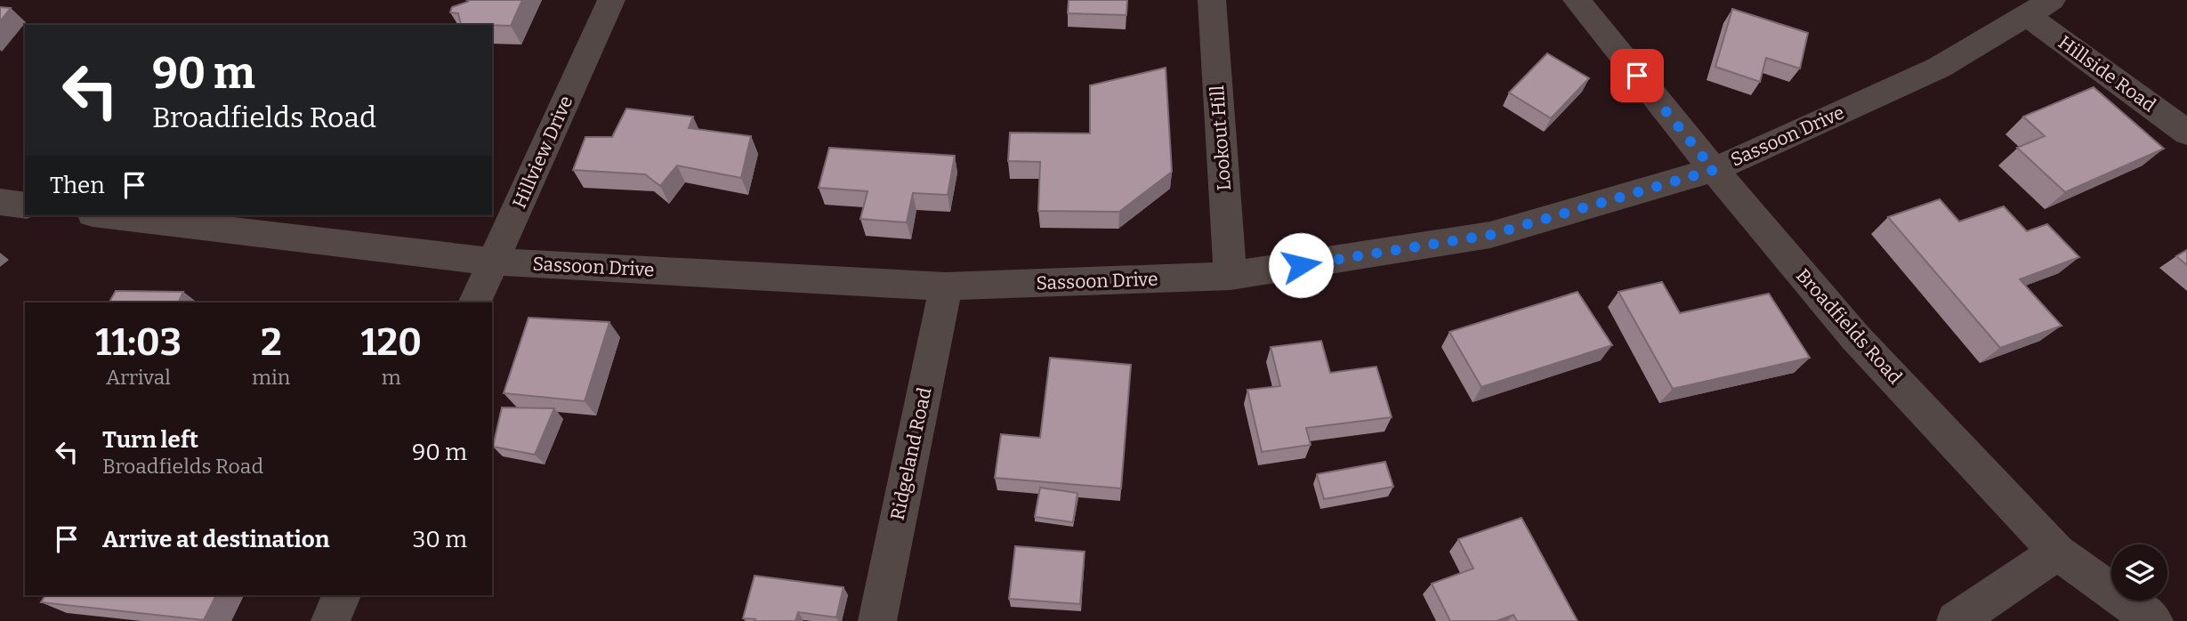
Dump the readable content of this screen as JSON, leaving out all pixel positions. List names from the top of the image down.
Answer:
{
  "streets": {
    "street": [
      "Hillside Road",
      "Sassoon Drive",
      "Lookout Hill",
      "Hillview Drive",
      "Broadfields Road",
      "Ridgeland Road"
    ]
  },
  "crossings": [
    ["Hillside Road", "Sassoon Drive"],
    ["Sassoon Drive", "Lookout Hill"],
    ["Sassoon Drive", "Hillview Drive"],
    ["Sassoon Drive", "Broadfields Road"],
    ["Sassoon Drive", "Ridgeland Road"]
  ],
  "page": {
    "turn": ["90 m", "Broadfields Road"],
    "then": "Then",
    "eta": [
      "11:03",
      "Arrival",
      "2",
      "min",
      "120",
      "m"
    ],
    "list": [
      {
        "name": "Turn left",
        "note": "Broadfields Road",
        "value": "90 m"
      },
      {
        "name": "Arrive at destination",
        "value": "30 m"
      }
    ]
  }
}
